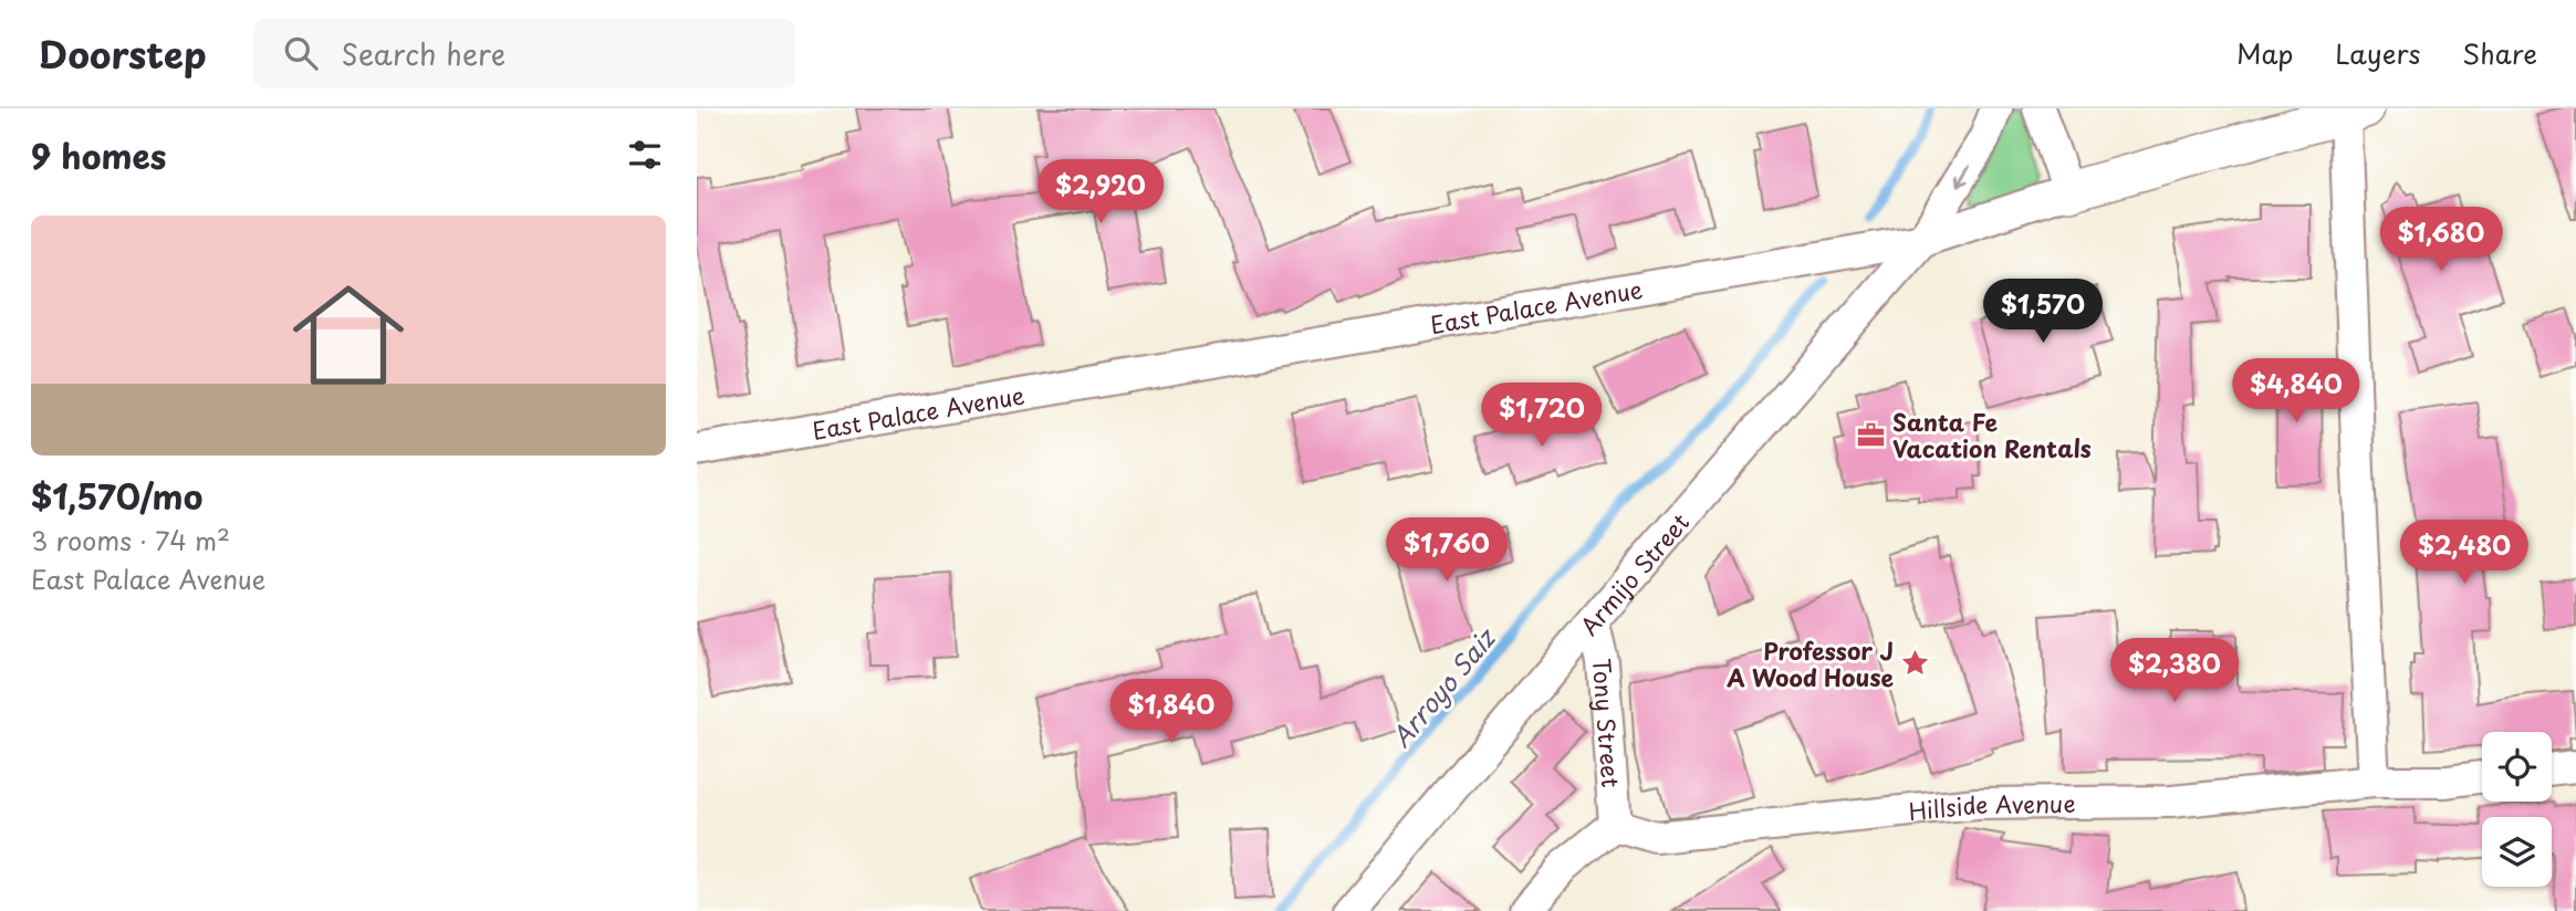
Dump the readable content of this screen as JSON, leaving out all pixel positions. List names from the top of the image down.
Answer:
{
  "streets": {
    "street": [
      "East Palace Avenue",
      "Armijo Street",
      "Tony Street",
      "Hillside Avenue"
    ]
  },
  "crossings": [
    ["East Palace Avenue", "Armijo Street"],
    ["Armijo Street", "Tony Street"],
    ["Tony Street", "Hillside Avenue"]
  ],
  "water": ["Arroyo Saiz"],
  "places": {
    "office": ["Santa Fe Vacation Rentals"],
    "place": ["Professor J A Wood House"]
  },
  "page": {
    "header": "Doorstep",
    "search": "Search here",
    "nav": ["Map", "Layers", "Share"],
    "heading": "9 homes",
    "price": [
      "$2,920",
      "$1,680",
      "$1,570",
      "$4,840",
      "$1,720",
      "$1,760",
      "$2,480",
      "$2,380",
      "$1,840"
    ],
    "list": [
      {
        "name": "$1,570/mo",
        "note": "3 rooms · 74 m² · East Palace Avenue"
      }
    ]
  }
}
